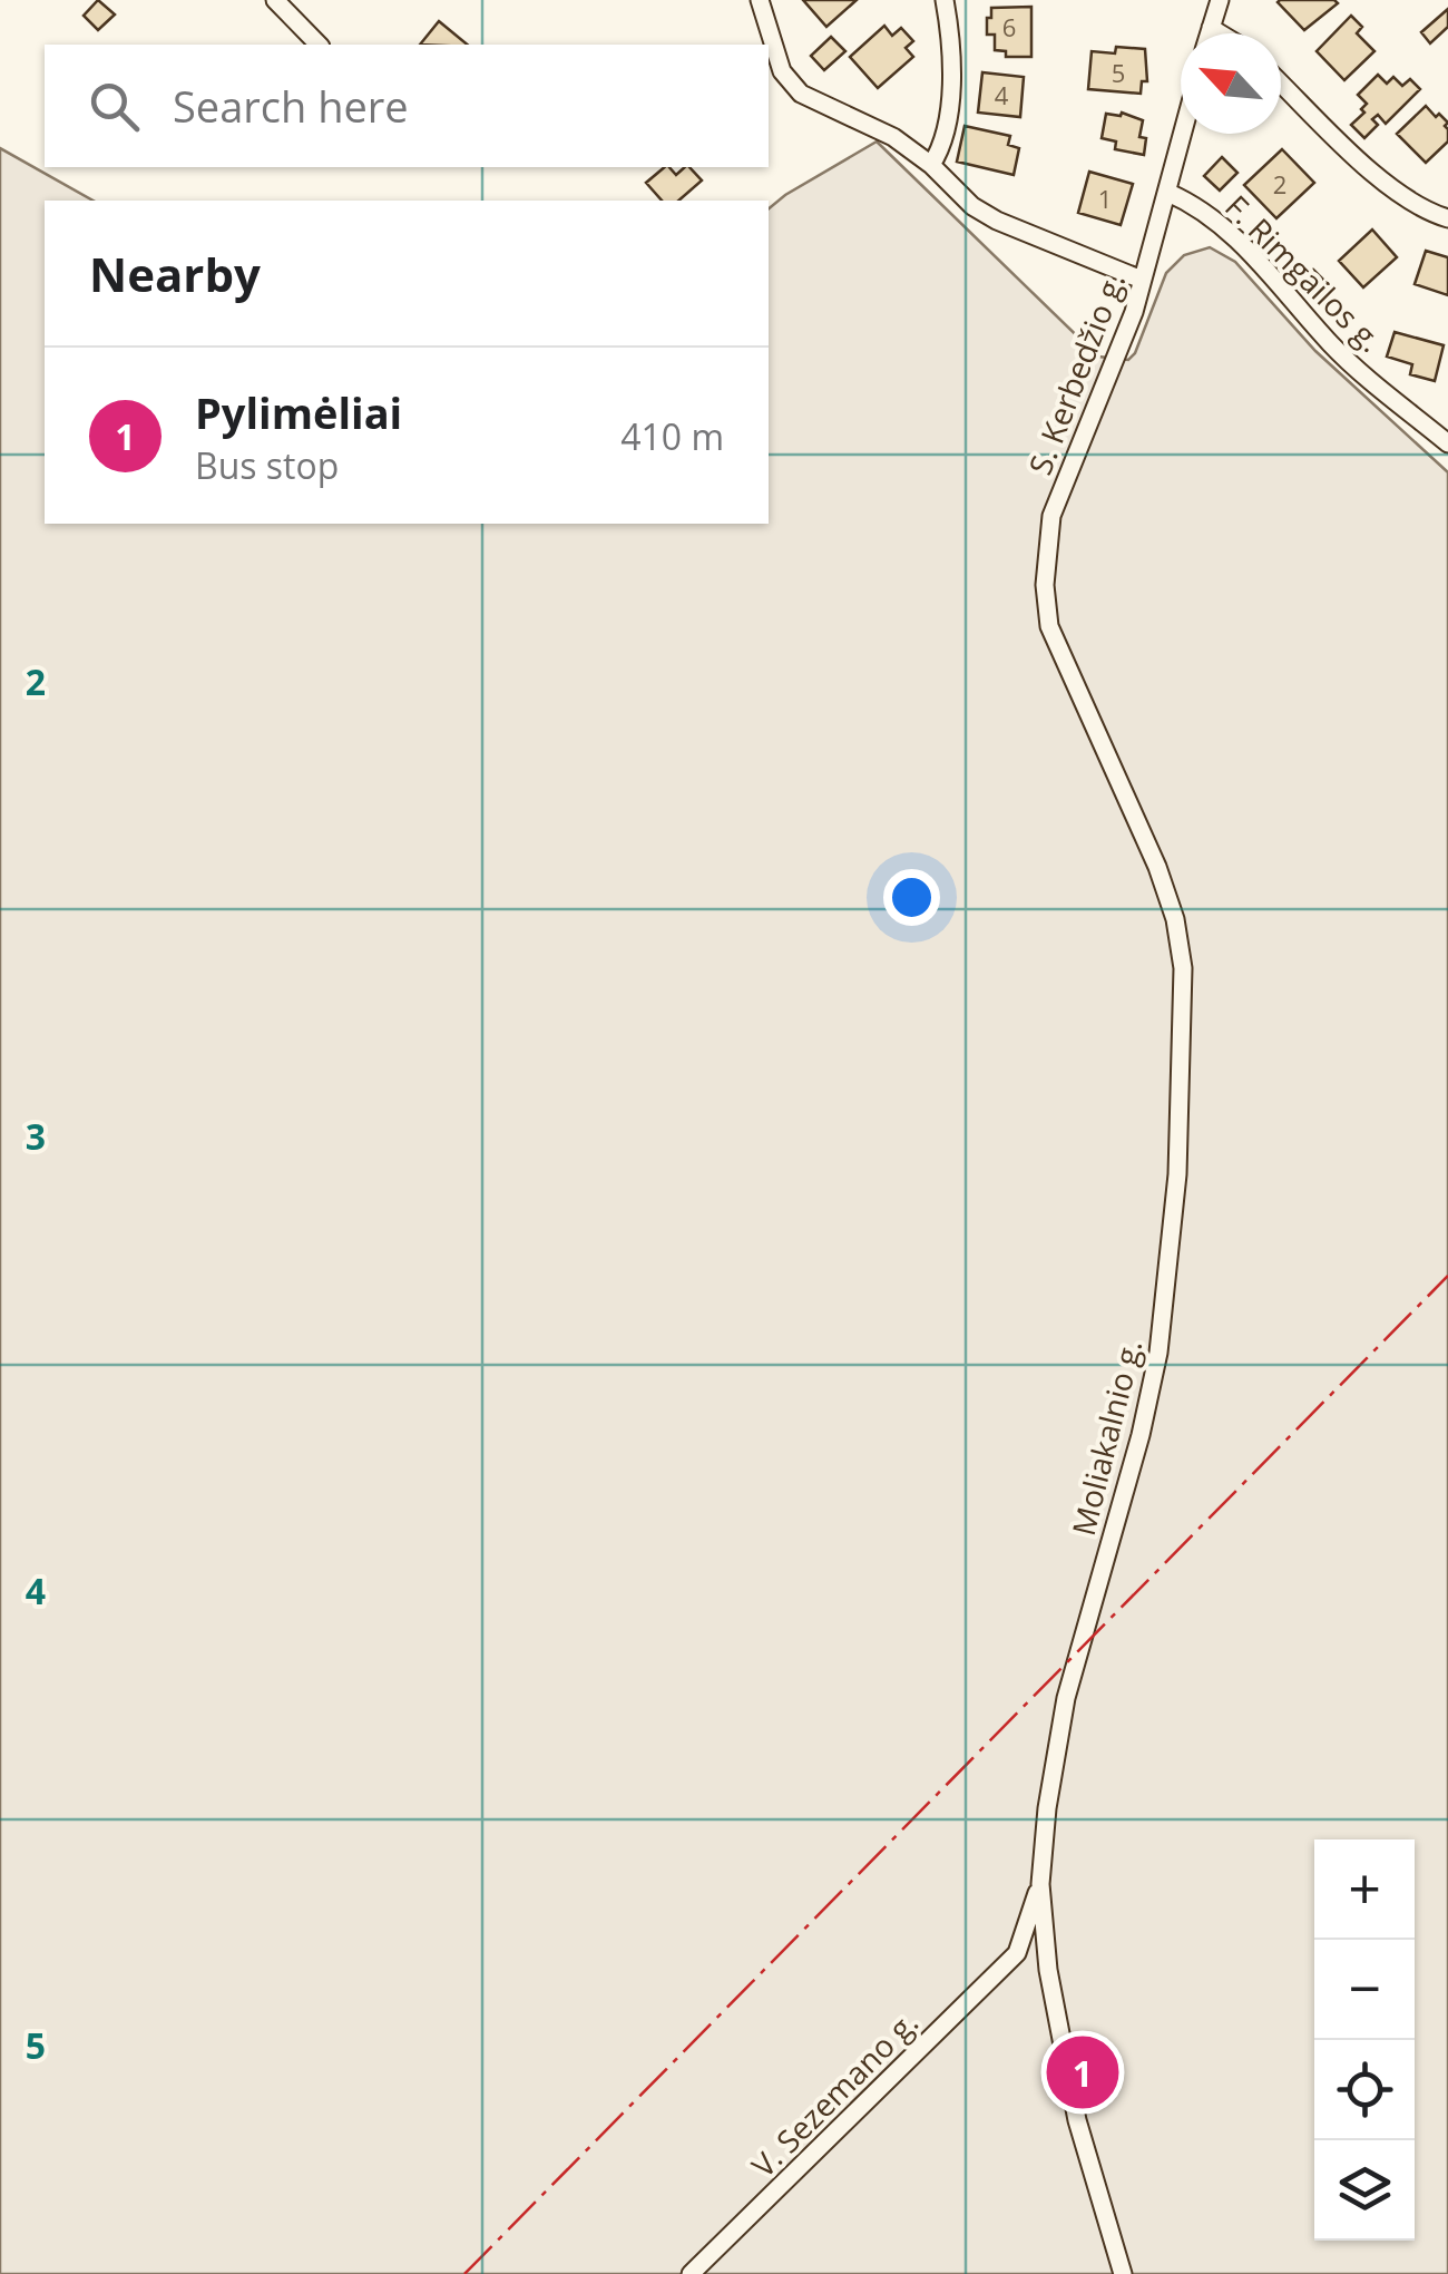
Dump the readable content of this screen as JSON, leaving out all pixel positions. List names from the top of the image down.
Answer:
{
  "streets": {
    "street": [
      "F. Rimgailos g.",
      "S. Kerbedžio g.",
      "Moliakalnio g.",
      "V. Sezemano g."
    ]
  },
  "crossings": [
    ["F. Rimgailos g.", "S. Kerbedžio g."],
    ["S. Kerbedžio g.", "Moliakalnio g."],
    ["Moliakalnio g.", "V. Sezemano g."]
  ],
  "house_numbers": [
    "6",
    "5",
    "4",
    "2",
    "1"
  ],
  "north": "top left",
  "page": {
    "search": "Search here",
    "heading": "Nearby",
    "list": [
      {
        "mark": "1",
        "name": "Pylimėliai",
        "note": "Bus stop",
        "value": "410 m"
      }
    ],
    "map_buttons": ["+", "−"],
    "pins": "1"
  },
  "grid": {
    "rows": [
      "2",
      "3",
      "4",
      "5"
    ]
  }
}
